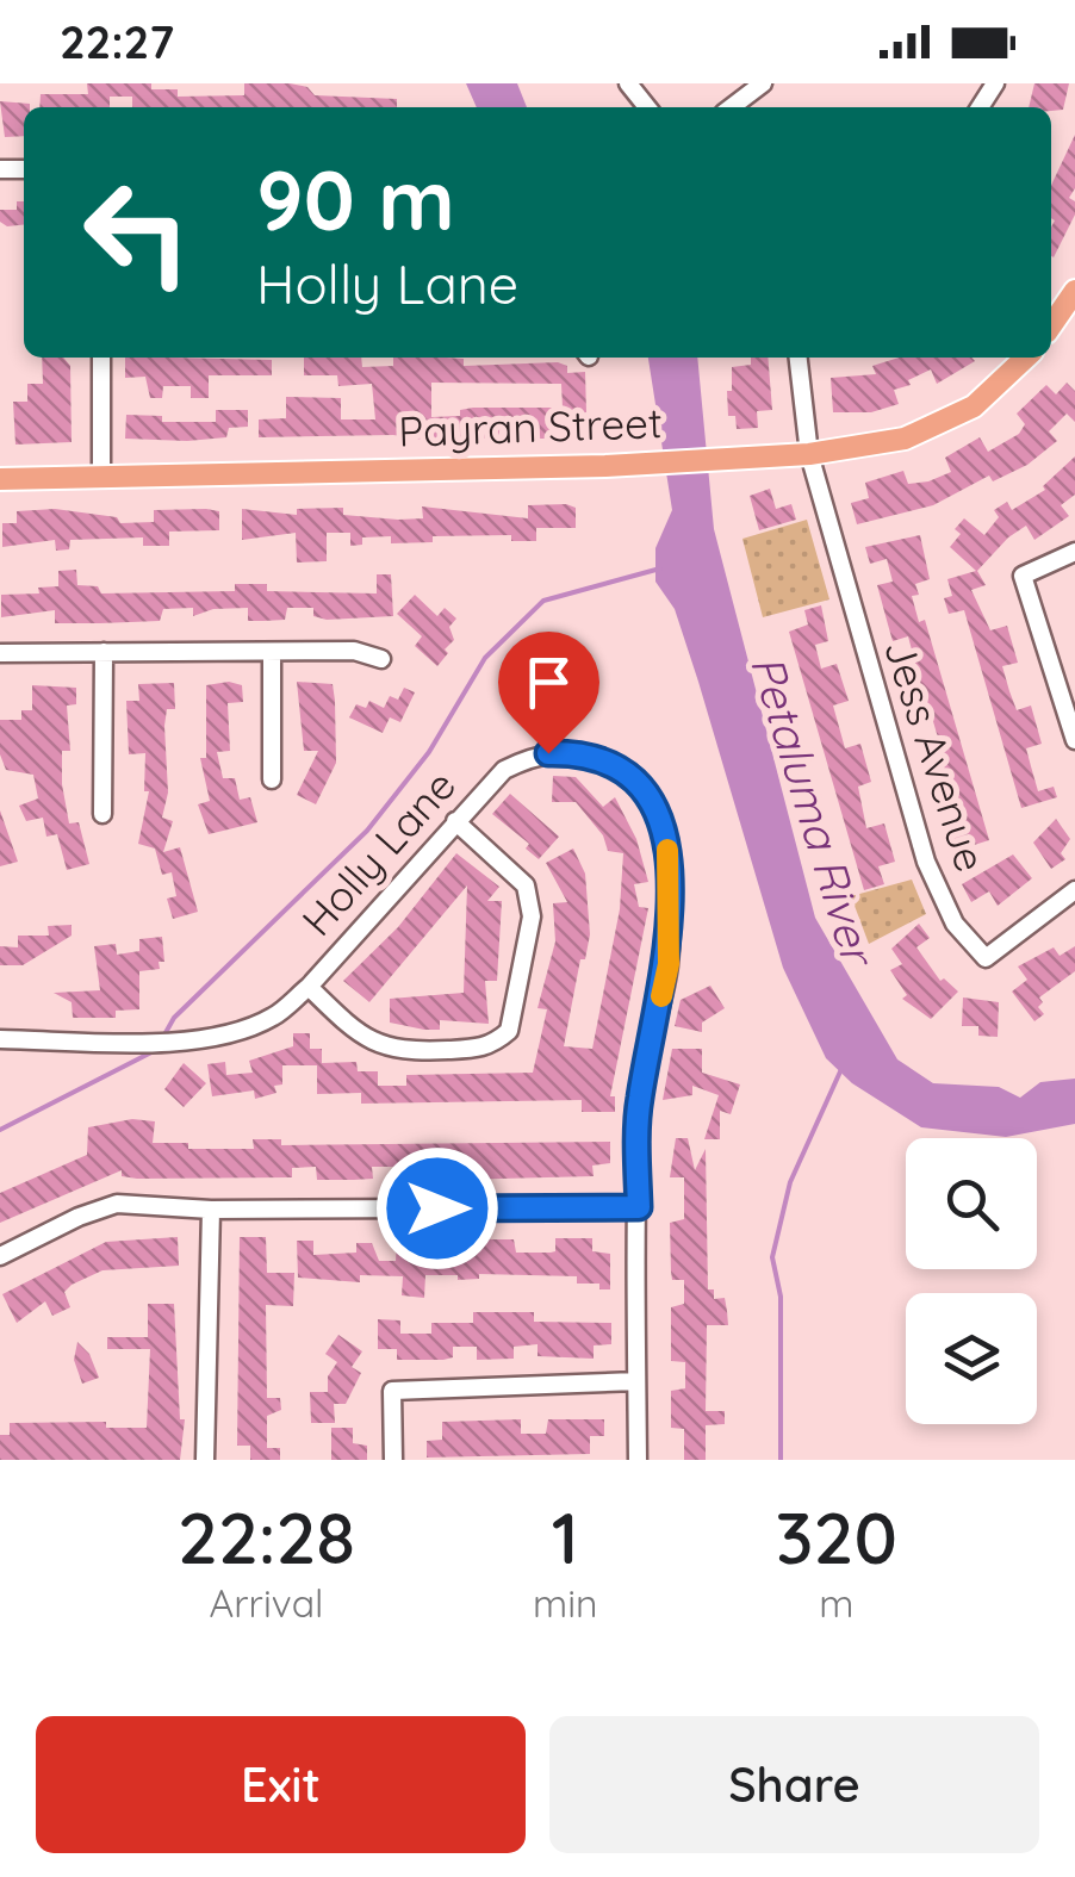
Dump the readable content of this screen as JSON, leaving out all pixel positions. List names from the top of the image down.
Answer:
{
  "streets": {
    "main road": ["Payran Street"],
    "street": ["Jess Avenue", "Holly Lane"]
  },
  "crossings": [
    ["Payran Street", "Jess Avenue"]
  ],
  "water": ["Petaluma River"],
  "page": {
    "status": "22:27",
    "turn": ["90 m", "Holly Lane"],
    "eta": [
      "22:28",
      "Arrival",
      "1",
      "min",
      "320",
      "m"
    ],
    "buttons": ["Exit", "Share"]
  }
}
